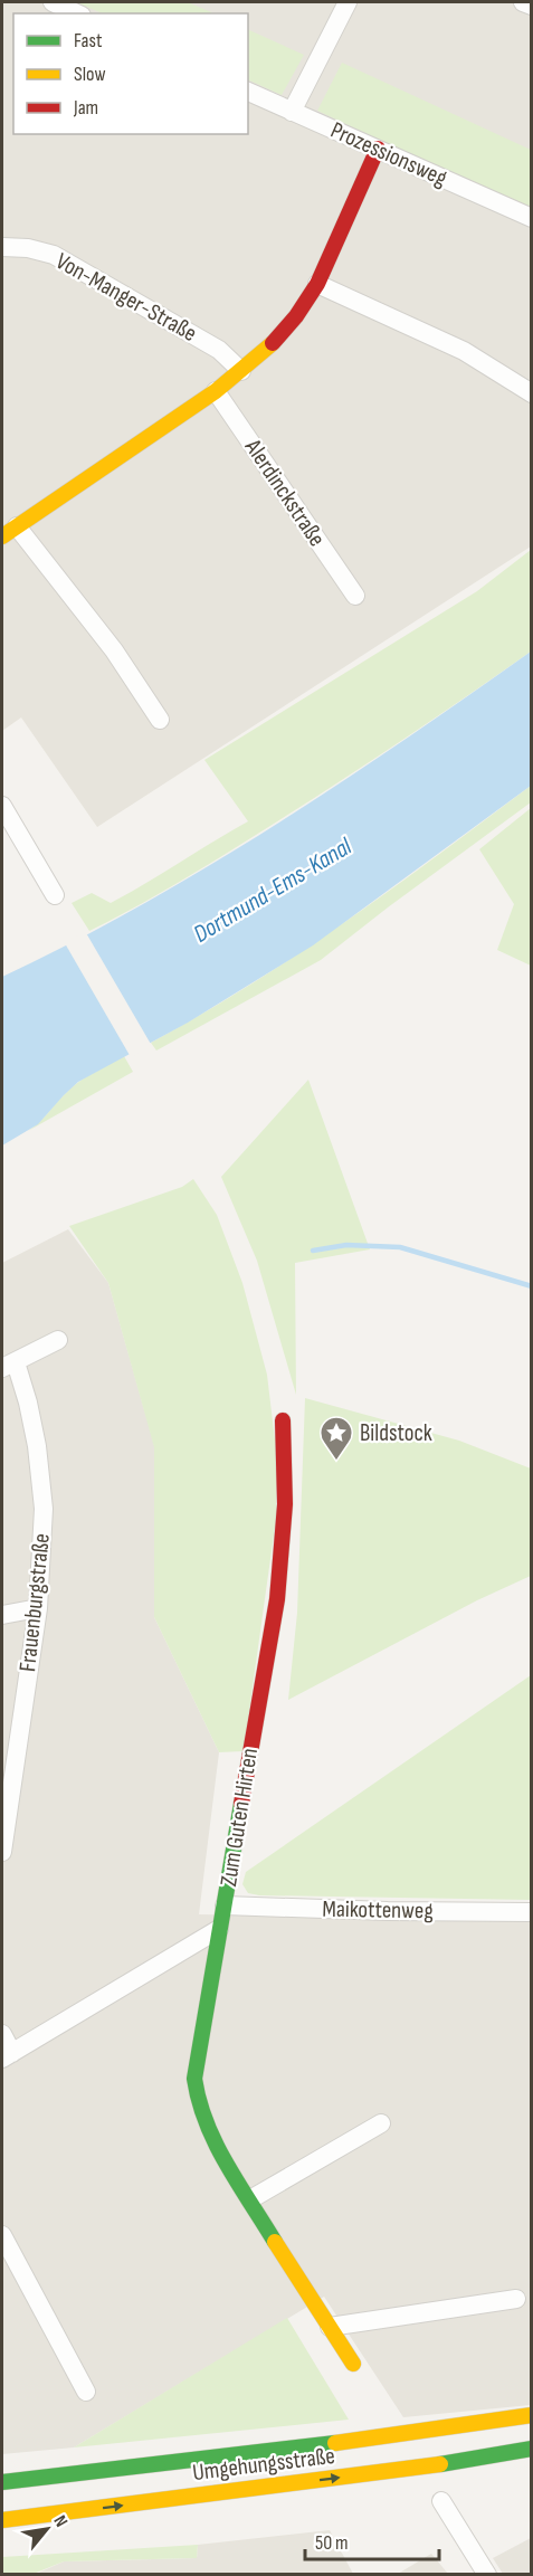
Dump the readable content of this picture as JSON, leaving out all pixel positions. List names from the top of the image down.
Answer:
{
  "streets": {
    "main road": ["Zum Guten Hirten", "Umgehungsstraße"],
    "street": [
      "Prozessionsweg",
      "Von-Manger-Straße",
      "Alerdinckstraße",
      "Frauenburgstraße",
      "Maikottenweg"
    ]
  },
  "crossings": [
    ["Zum Guten Hirten", "Maikottenweg"]
  ],
  "water": ["Dortmund-Ems-Kanal"],
  "places": {
    "place": ["Bildstock"]
  },
  "legend": ["Fast", "Slow", "Jam"],
  "scale_bar": "50 m",
  "north": "top right"
}
